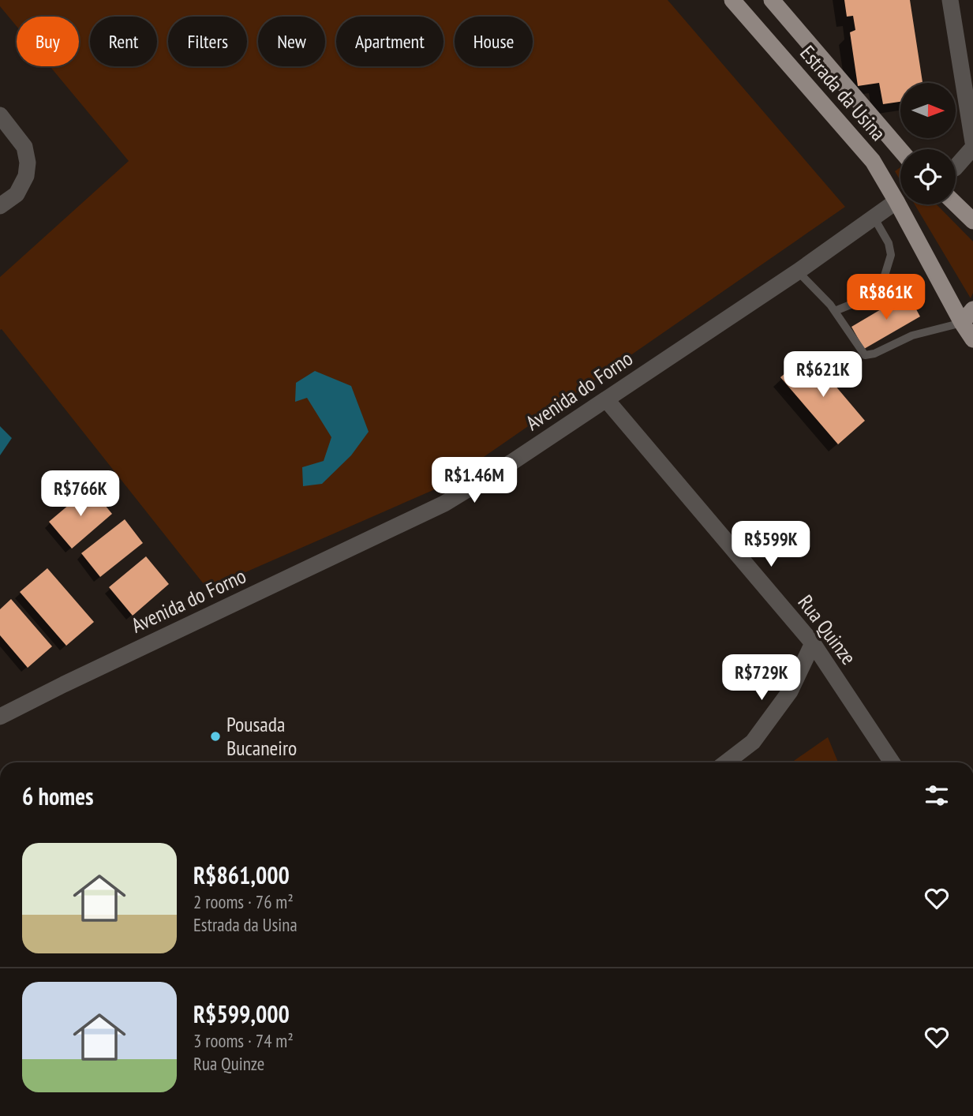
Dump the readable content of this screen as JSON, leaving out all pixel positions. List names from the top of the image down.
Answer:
{
  "streets": {
    "main road": ["Estrada da Usina"],
    "street": ["Avenida do Forno", "Rua Quinze"]
  },
  "crossings": [
    ["Estrada da Usina", "Avenida do Forno"],
    ["Avenida do Forno", "Rua Quinze"]
  ],
  "places": ["Pousada Bucaneiro"],
  "north": "right",
  "page": {
    "chip": [
      "Buy",
      "Rent",
      "Filters",
      "New",
      "Apartment",
      "House"
    ],
    "price": [
      "R$861K",
      "R$621K",
      "R$1.46M",
      "R$766K",
      "R$599K",
      "R$729K"
    ],
    "heading": "6 homes",
    "list": [
      {
        "name": "R$861,000",
        "note": "2 rooms · 76 m² · Estrada da Usina"
      },
      {
        "name": "R$599,000",
        "note": "3 rooms · 74 m² · Rua Quinze"
      }
    ]
  }
}
